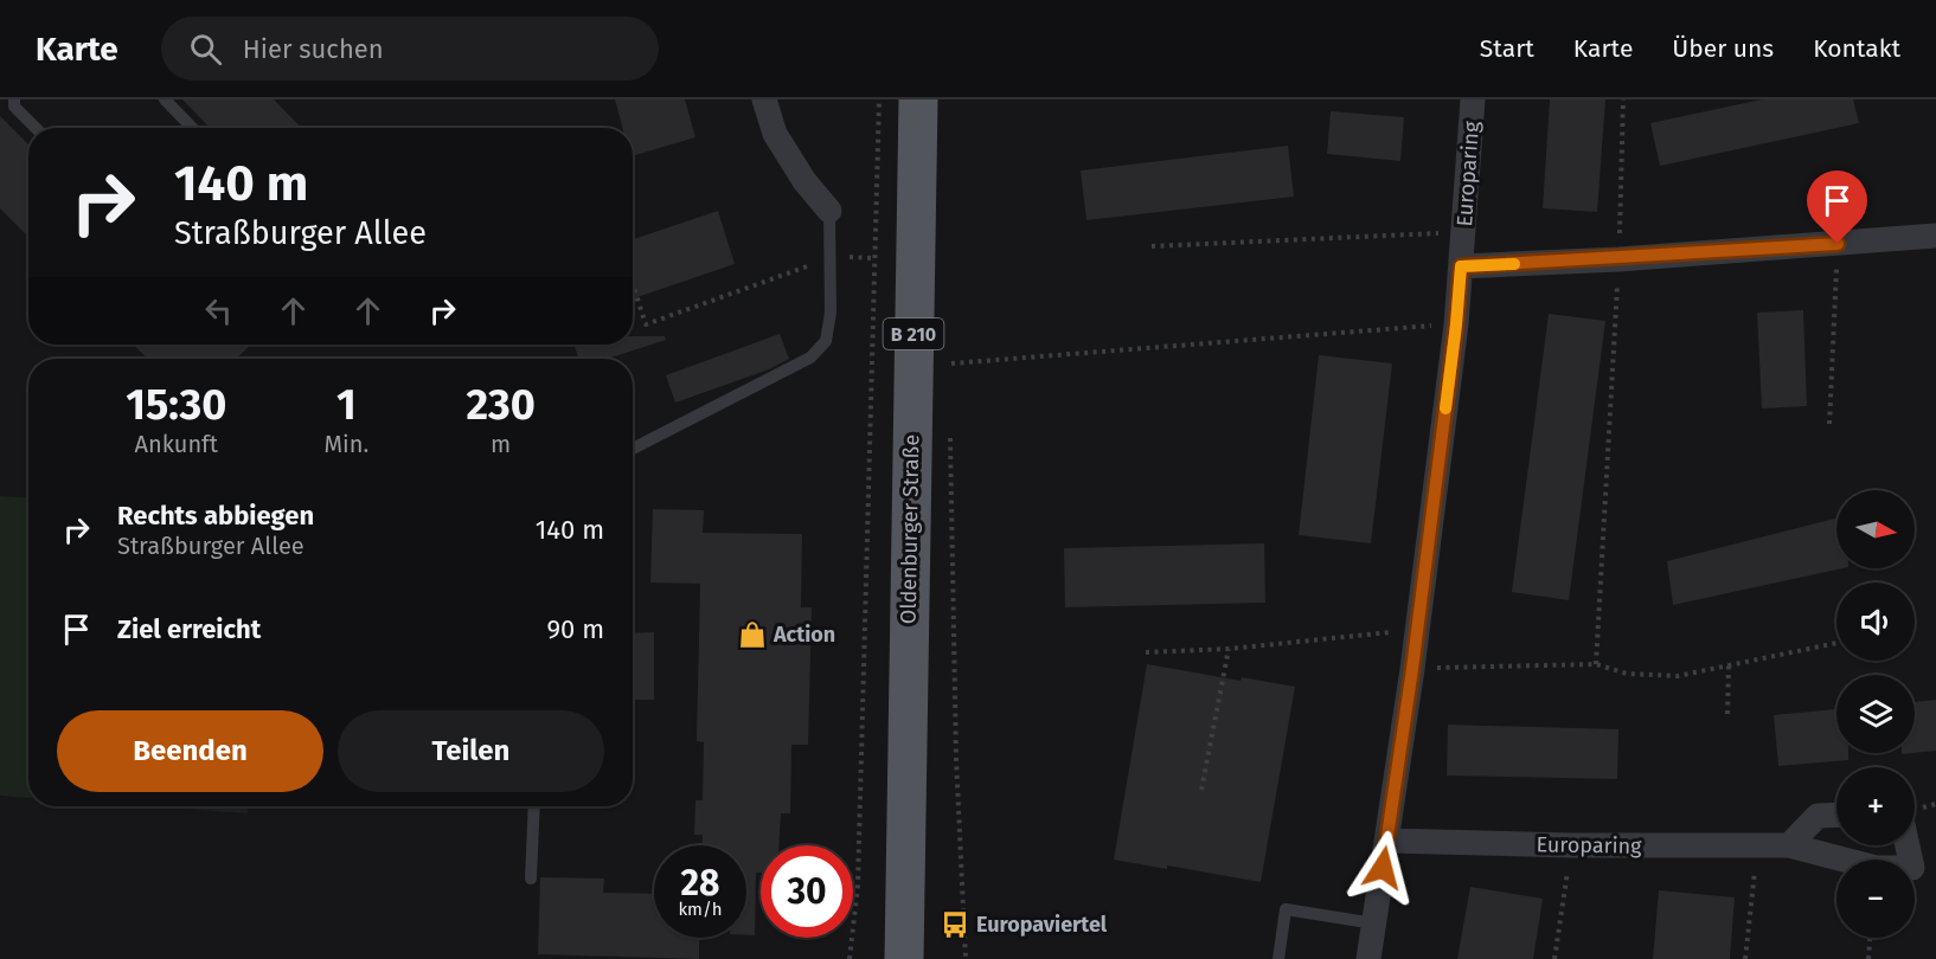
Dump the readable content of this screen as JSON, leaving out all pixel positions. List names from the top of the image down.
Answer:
{
  "streets": {
    "main road": ["B 210", "Oldenburger Straße"],
    "street": ["Europaring"]
  },
  "places": {
    "shop": ["Action"],
    "bus stop": ["Europaviertel"]
  },
  "north": "right",
  "page": {
    "header": "Karte",
    "search": "Hier suchen",
    "nav": [
      "Start",
      "Karte",
      "Über uns",
      "Kontakt"
    ],
    "turn": ["140 m", "Straßburger Allee"],
    "eta": [
      "15:30",
      "Ankunft",
      "1",
      "Min.",
      "230",
      "m"
    ],
    "list": [
      {
        "name": "Rechts abbiegen",
        "note": "Straßburger Allee",
        "value": "140 m"
      },
      {
        "name": "Ziel erreicht",
        "value": "90 m"
      }
    ],
    "map_buttons": ["+", "−"],
    "buttons": ["Beenden", "Teilen"],
    "speed": "28 km/h",
    "limit": "30"
  }
}
